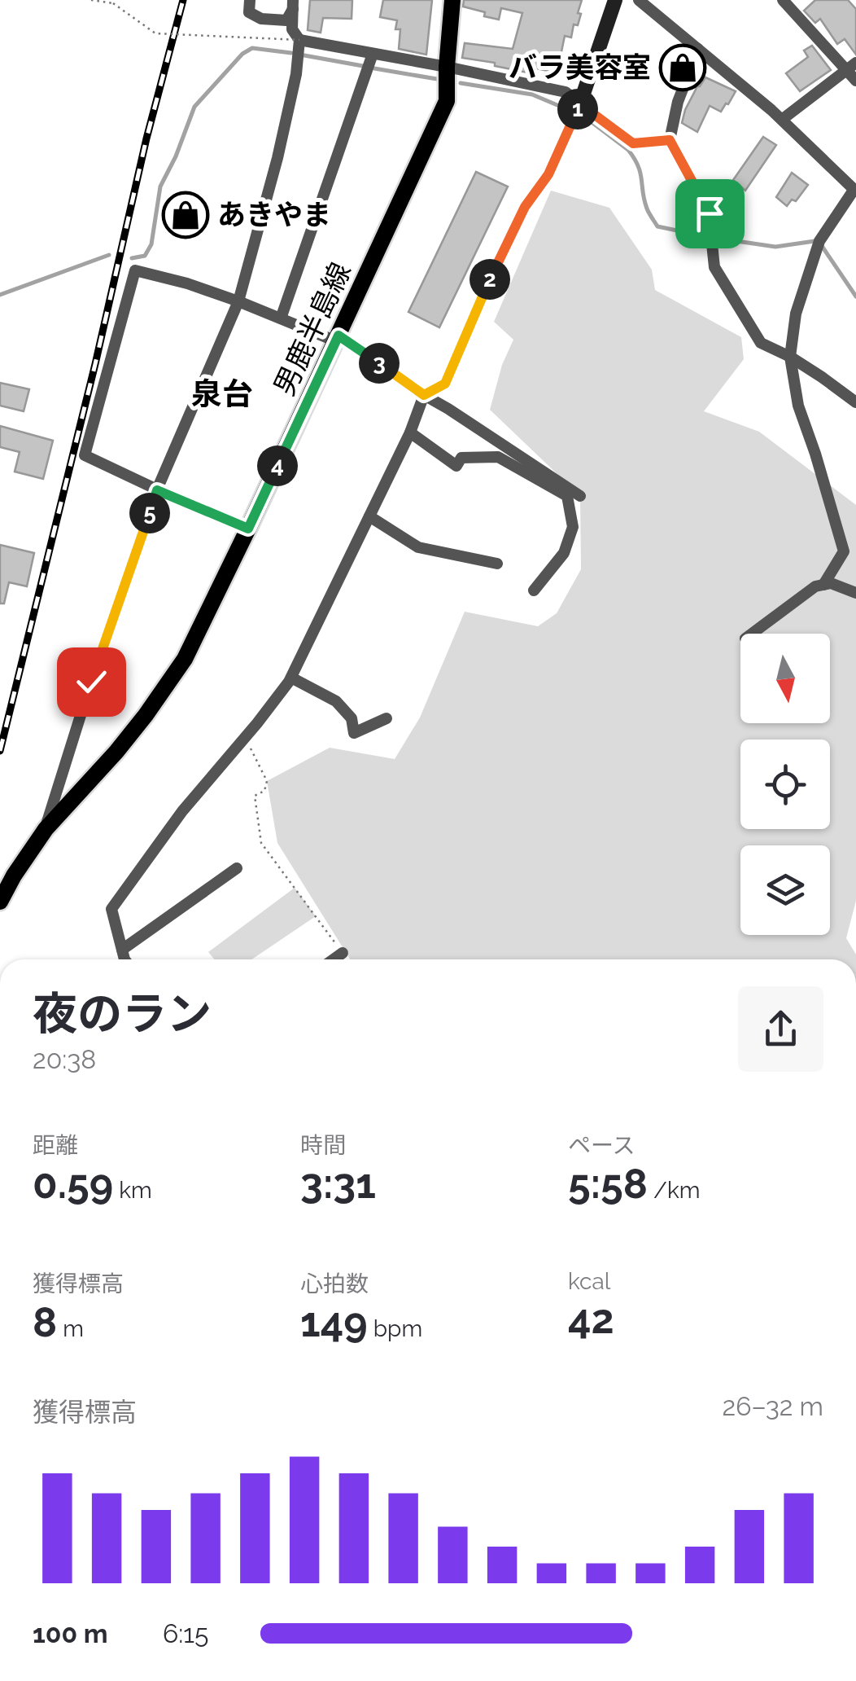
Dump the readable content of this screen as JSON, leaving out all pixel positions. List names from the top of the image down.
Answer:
{
  "streets": {
    "main road": ["男鹿半島線"]
  },
  "districts": ["泉台"],
  "places": {
    "shop": ["バラ美容室", "あきやま"]
  },
  "north": "bottom",
  "page": {
    "pins": [
      "1",
      "2",
      "3",
      "4",
      "5"
    ],
    "heading": ["夜のラン", "20:38"],
    "stats": [
      ["距離", "0.59 km"],
      ["時間", "3:31"],
      ["ペース", "5:58 /km"],
      ["獲得標高", "8 m"],
      ["心拍数", "149 bpm"],
      ["kcal", "42"]
    ],
    "chart": ["獲得標高", "26–32 m"],
    "list": [
      {
        "name": "100 m",
        "note": "6:15"
      }
    ]
  }
}
